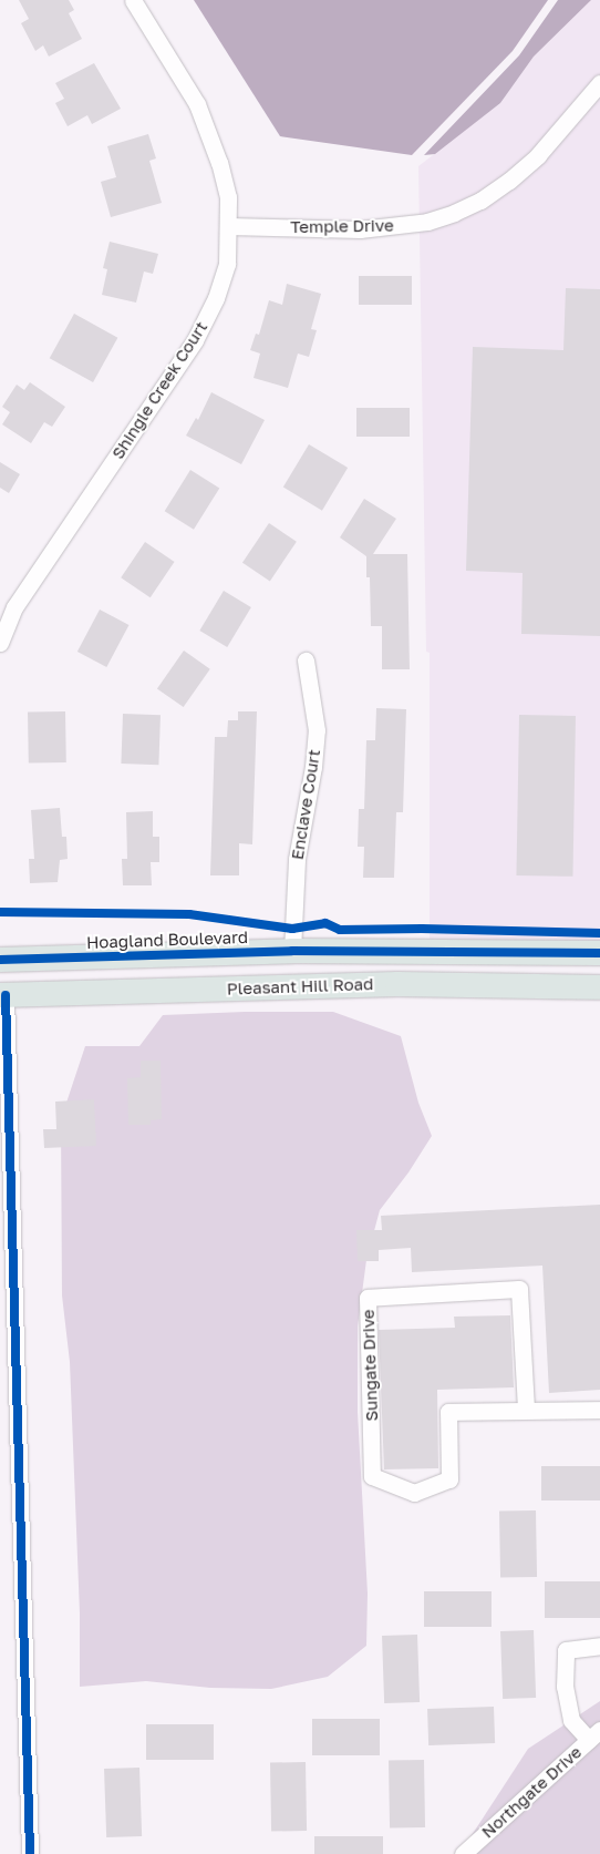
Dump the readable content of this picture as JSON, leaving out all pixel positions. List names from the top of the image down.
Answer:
{
  "streets": {
    "main road": ["Hoagland Boulevard", "Pleasant Hill Road"],
    "street": [
      "Temple Drive",
      "Shingle Creek Court",
      "Enclave Court",
      "Sungate Drive",
      "Northgate Drive"
    ]
  },
  "crossings": [
    ["Temple Drive", "Shingle Creek Court"],
    ["Enclave Court", "Hoagland Boulevard"]
  ]
}
